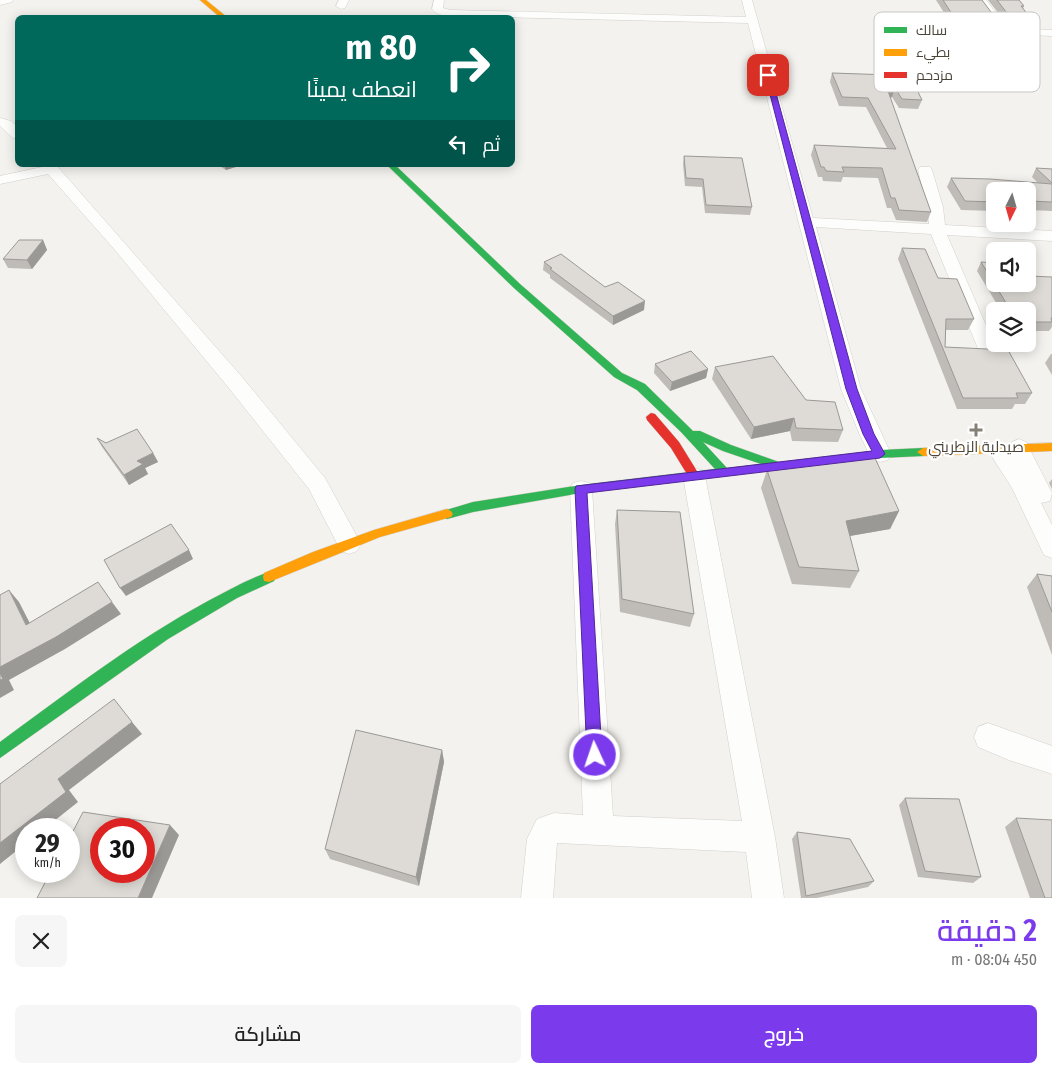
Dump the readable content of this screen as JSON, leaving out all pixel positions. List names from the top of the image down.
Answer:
{
  "places": {
    "health": ["صيدلية الزطريني"]
  },
  "legend": ["سالك", "بطيء", "مزدحم"],
  "north": "bottom",
  "page": {
    "turn": ["80 m", "انعطف يمينًا"],
    "then": "ثم",
    "speed": "29 km/h",
    "limit": "30",
    "heading": ["2 دقيقة", "450 m · 08:04"],
    "buttons": ["خروج", "مشاركة"]
  }
}
